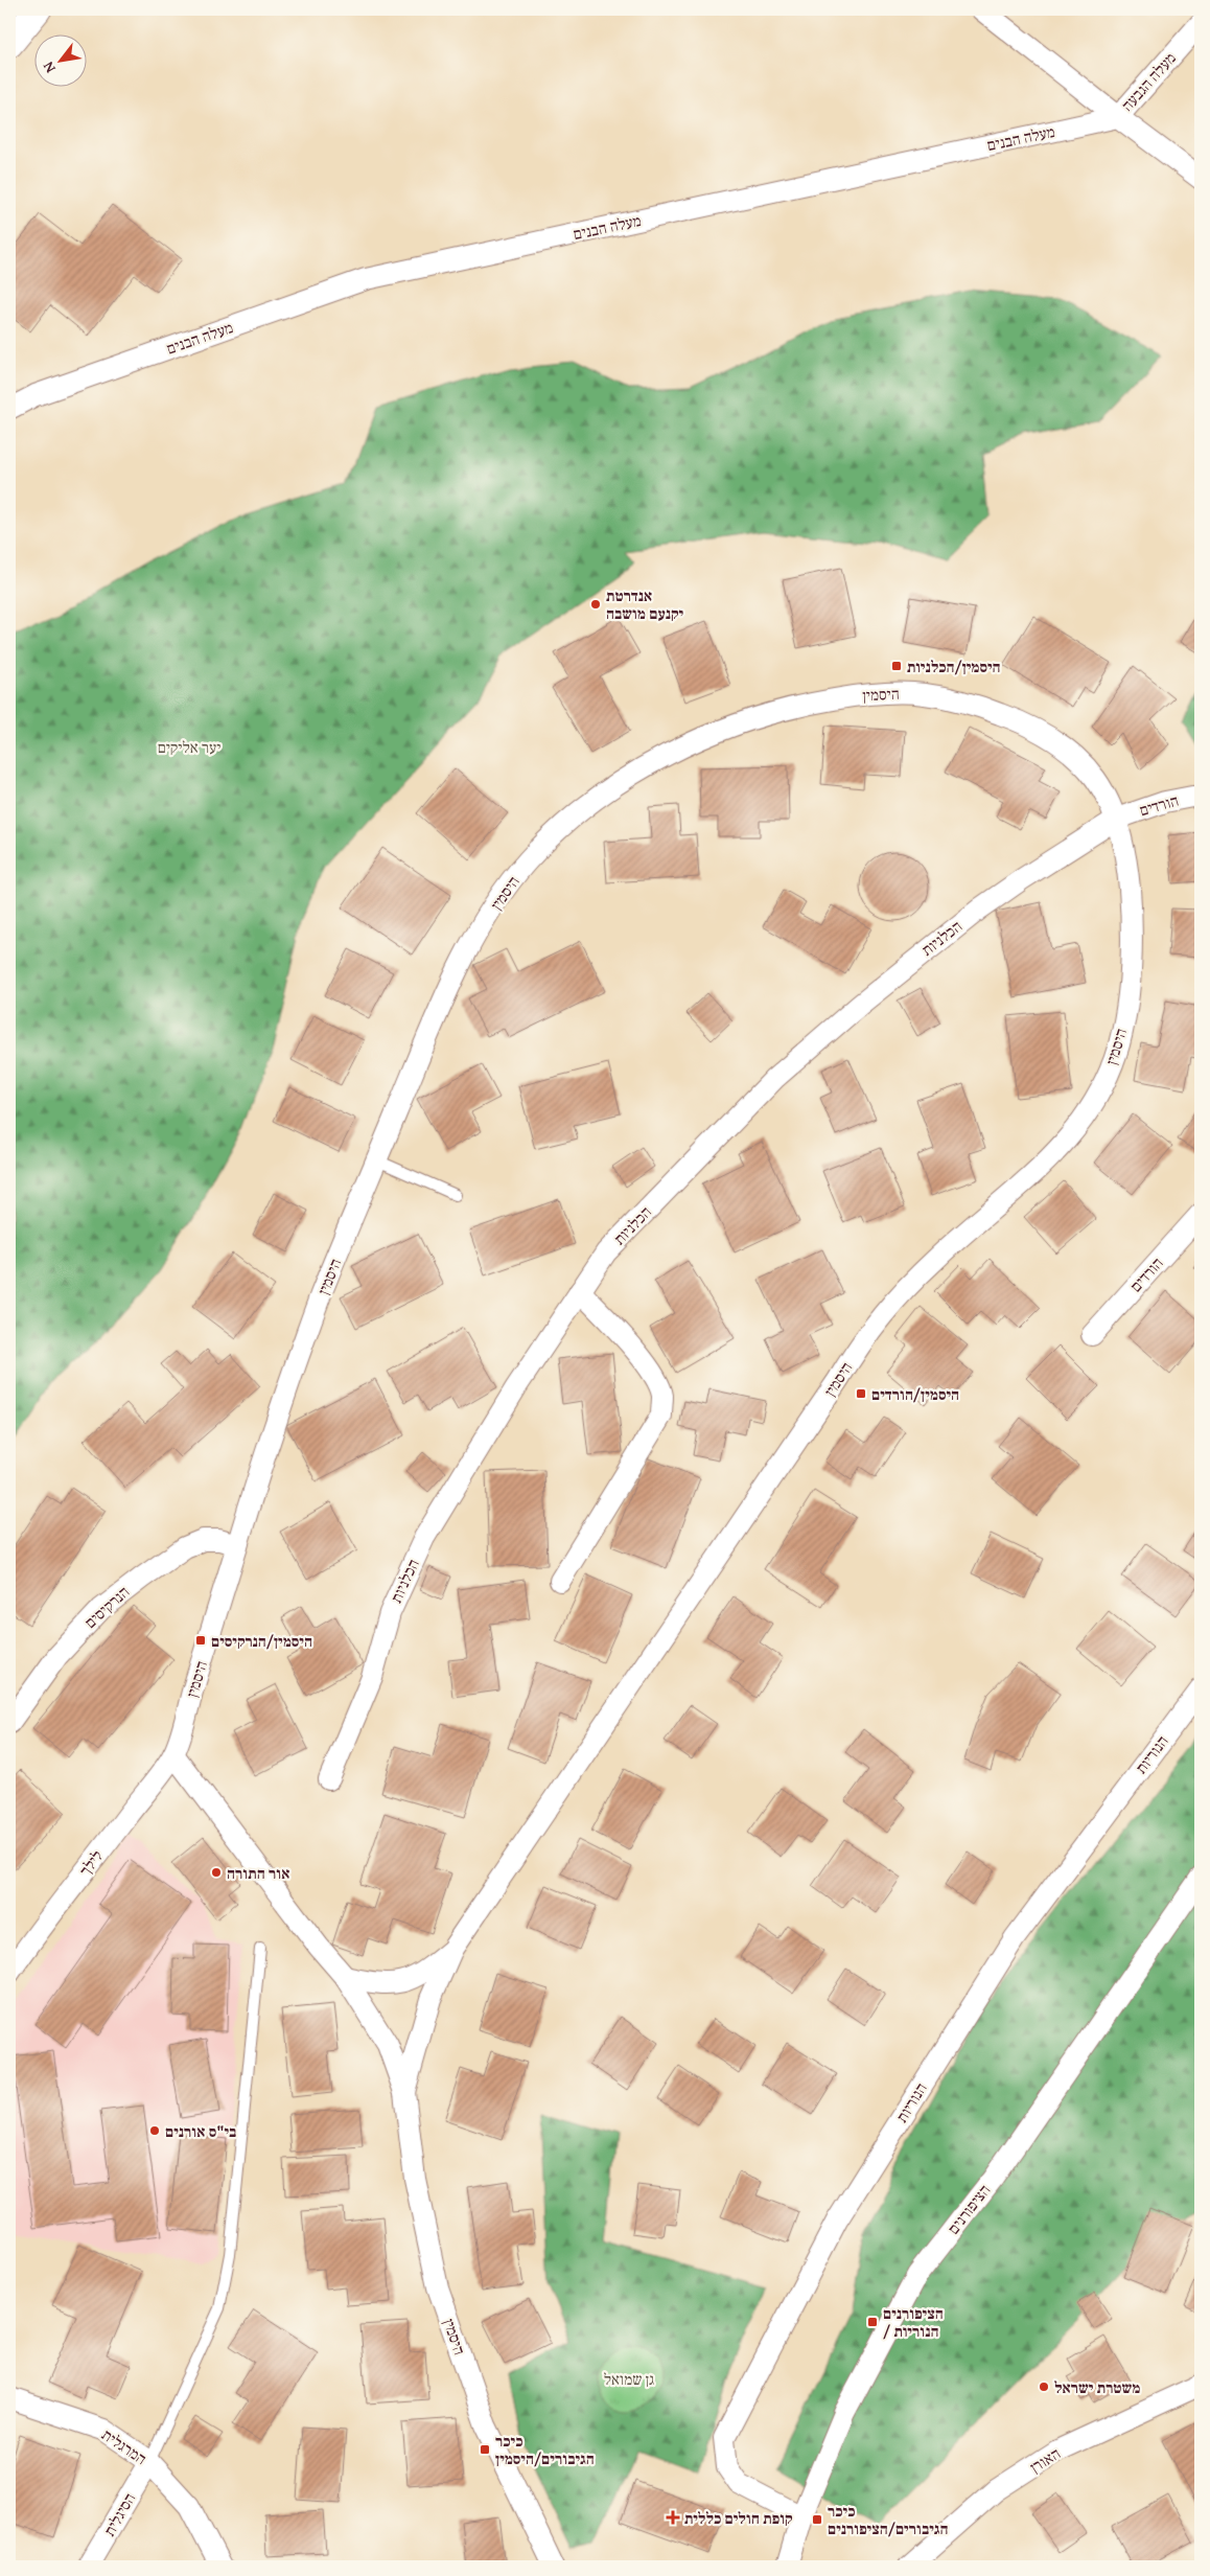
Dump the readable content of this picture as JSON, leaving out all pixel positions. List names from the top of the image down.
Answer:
{
  "streets": {
    "street": [
      "מעלה הגבעה",
      "מעלה הבנים",
      "היסמין",
      "הורדים",
      "הכלניות",
      "הנרקיסים",
      "הנוריות",
      "לילך",
      "הציפורנים",
      "המרגלית",
      "האורן",
      "הסיגלית"
    ]
  },
  "crossings": [
    ["מעלה הגבעה", "מעלה הבנים"],
    ["היסמין", "הורדים"],
    ["היסמין", "הכלניות"],
    ["היסמין", "הנרקיסים"],
    ["היסמין", "לילך"],
    ["הורדים", "הכלניות"],
    ["הנוריות", "הציפורנים"],
    ["המרגלית", "הסיגלית"]
  ],
  "parks": ["יער אליקים", "גן שמואל"],
  "places": {
    "other": [
      "אנדרטת יקנעם מושבה",
      "אור התורה",
      "בי\"ס אורנים",
      "משטרת ישראל"
    ],
    "transit": [
      "היסמין/הכלניות",
      "היסמין/הורדים",
      "היסמין/הנרקיסים",
      "הציפורנים / הנוריות",
      "כיכר הגיבורים/היסמין",
      "כיכר הגיבורים/הציפורנים"
    ],
    "health": ["קופת חולים כללית"]
  },
  "north": "bottom left"
}
